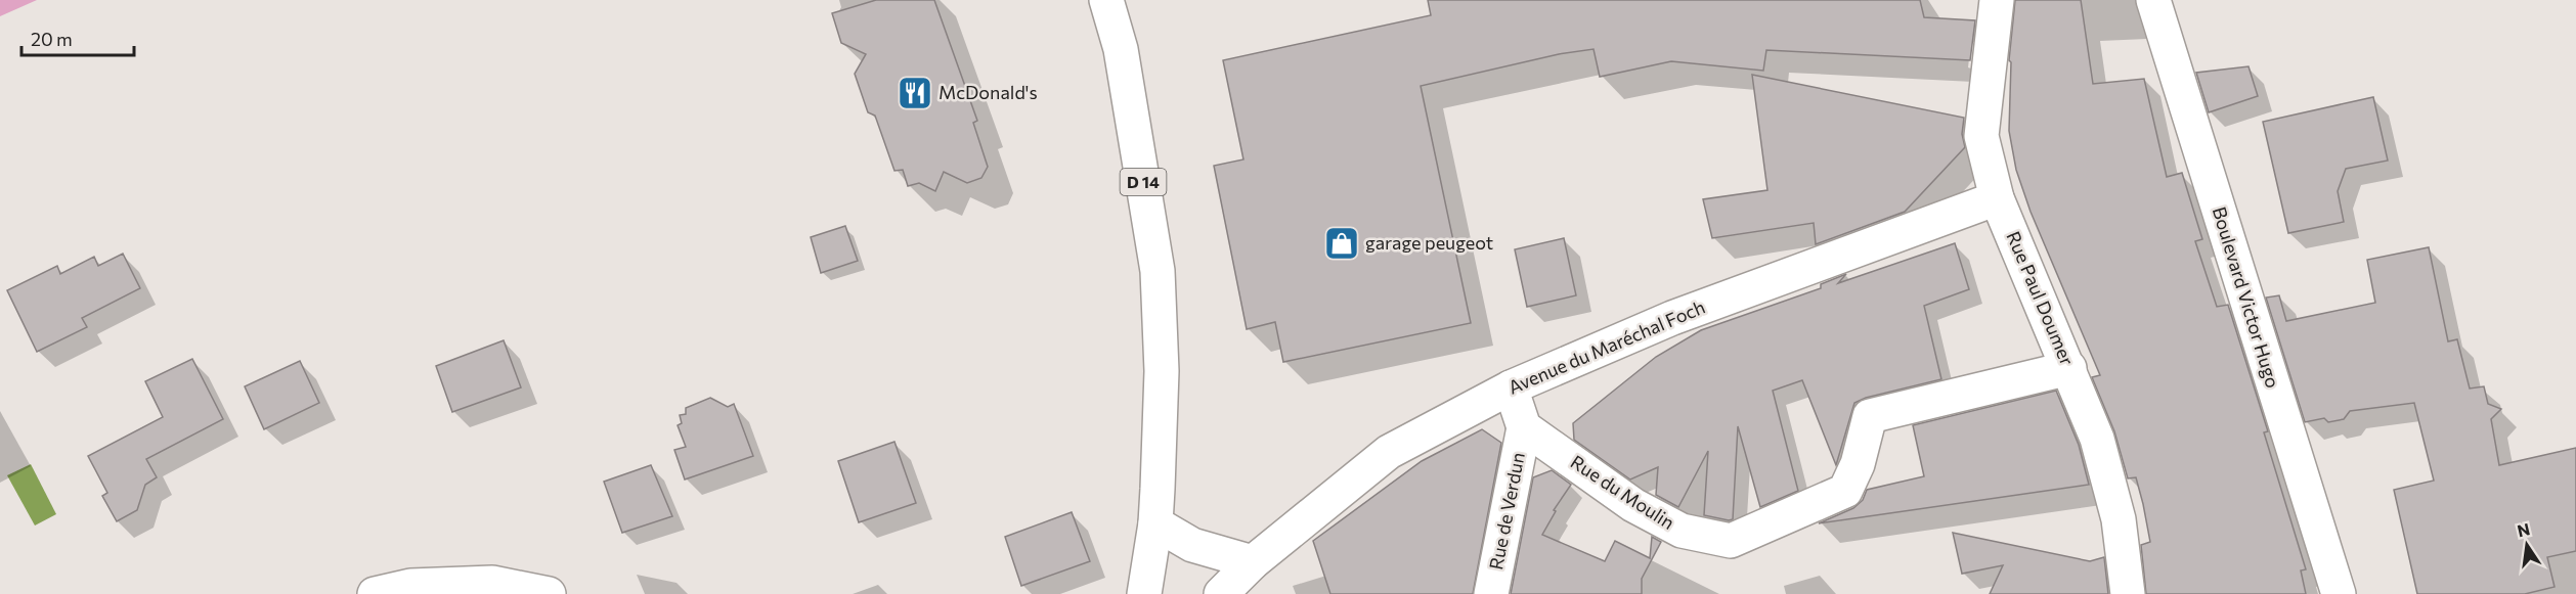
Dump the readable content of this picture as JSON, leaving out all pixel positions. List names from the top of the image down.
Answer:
{
  "streets": {
    "street": [
      "D 14",
      "Boulevard Victor Hugo",
      "Rue Paul Doumer",
      "Avenue du Maréchal Foch",
      "Rue du Moulin",
      "Rue de Verdun"
    ]
  },
  "crossings": [
    ["Rue Paul Doumer", "Avenue du Maréchal Foch"],
    ["Rue Paul Doumer", "Rue du Moulin"],
    ["Rue du Moulin", "Rue de Verdun"]
  ],
  "places": {
    "restaurant": ["McDonald's"],
    "shop": ["garage peugeot"]
  },
  "scale_bar": "20 m",
  "north": "top"
}
